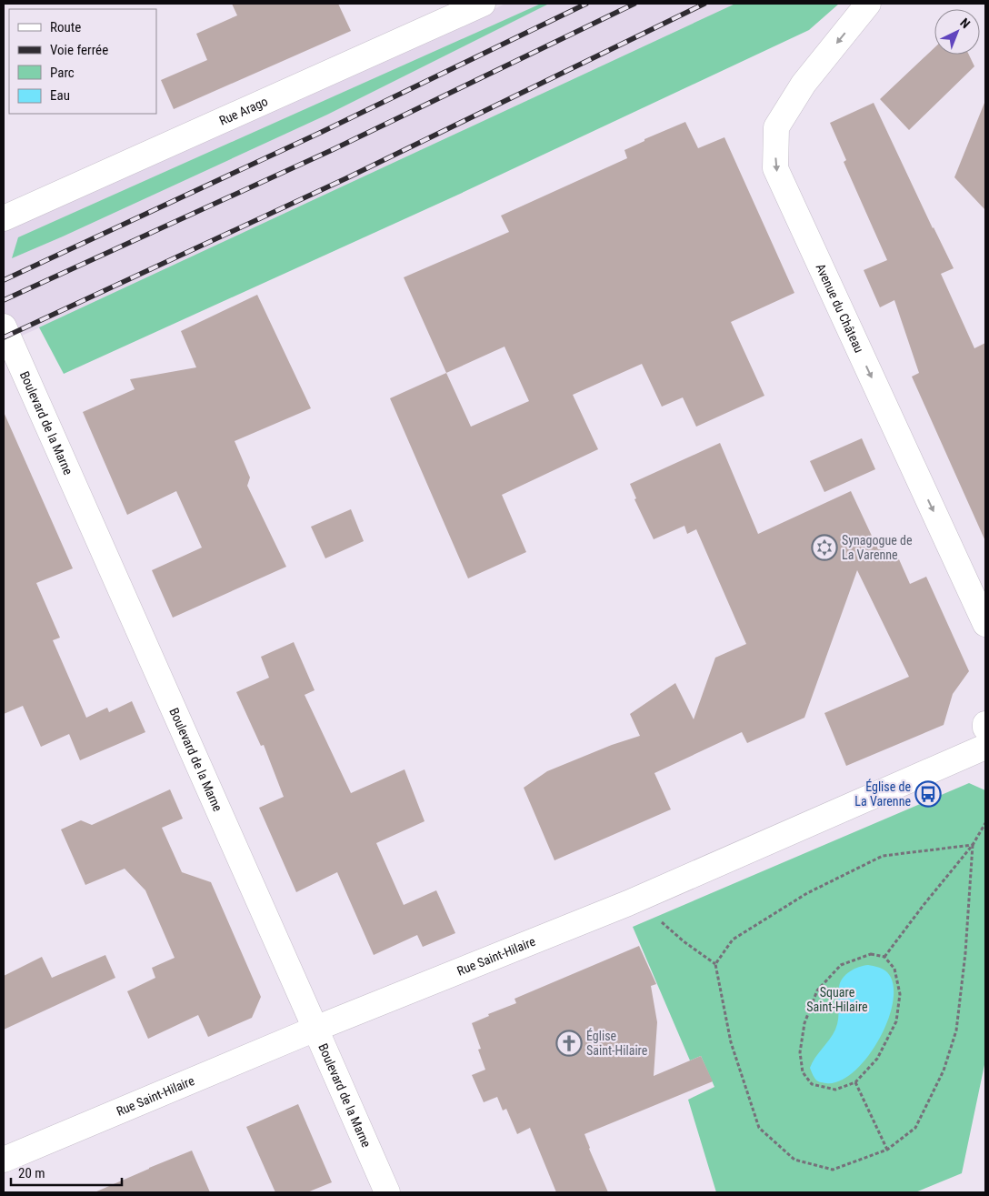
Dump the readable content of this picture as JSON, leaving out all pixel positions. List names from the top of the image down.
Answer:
{
  "streets": {
    "street": [
      "Rue Arago",
      "Avenue du Château",
      "Boulevard de la Marne",
      "Rue Saint-Hilaire"
    ]
  },
  "crossings": [
    ["Boulevard de la Marne", "Rue Saint-Hilaire"]
  ],
  "one_way": ["Avenue du Château"],
  "parks": ["Square Saint-Hilaire"],
  "places": {
    "synagogue": ["Synagogue de La Varenne"],
    "bus stop": ["Église de La Varenne"],
    "church": ["Église Saint-Hilaire"]
  },
  "legend": [
    "Route",
    "Voie ferrée",
    "Parc",
    "Eau"
  ],
  "scale_bar": "20 m",
  "north": "top right"
}
